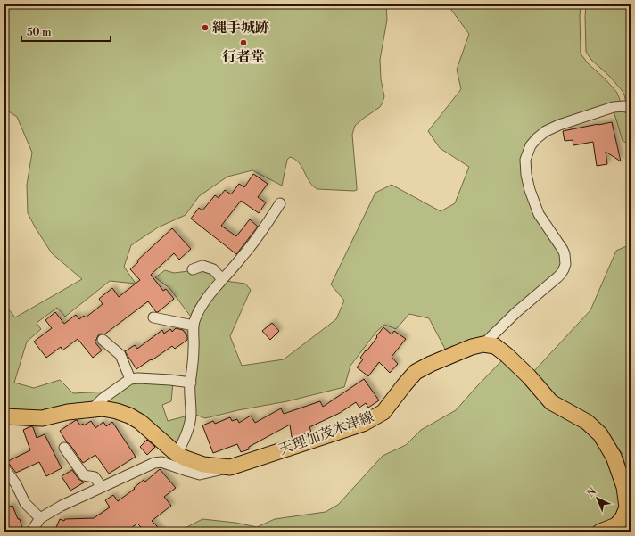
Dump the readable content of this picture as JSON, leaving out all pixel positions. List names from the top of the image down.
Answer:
{
  "streets": {
    "main road": ["天理加茂木津線"]
  },
  "places": ["縄手城跡", "行者堂"],
  "scale_bar": "50 m",
  "north": "top left"
}
